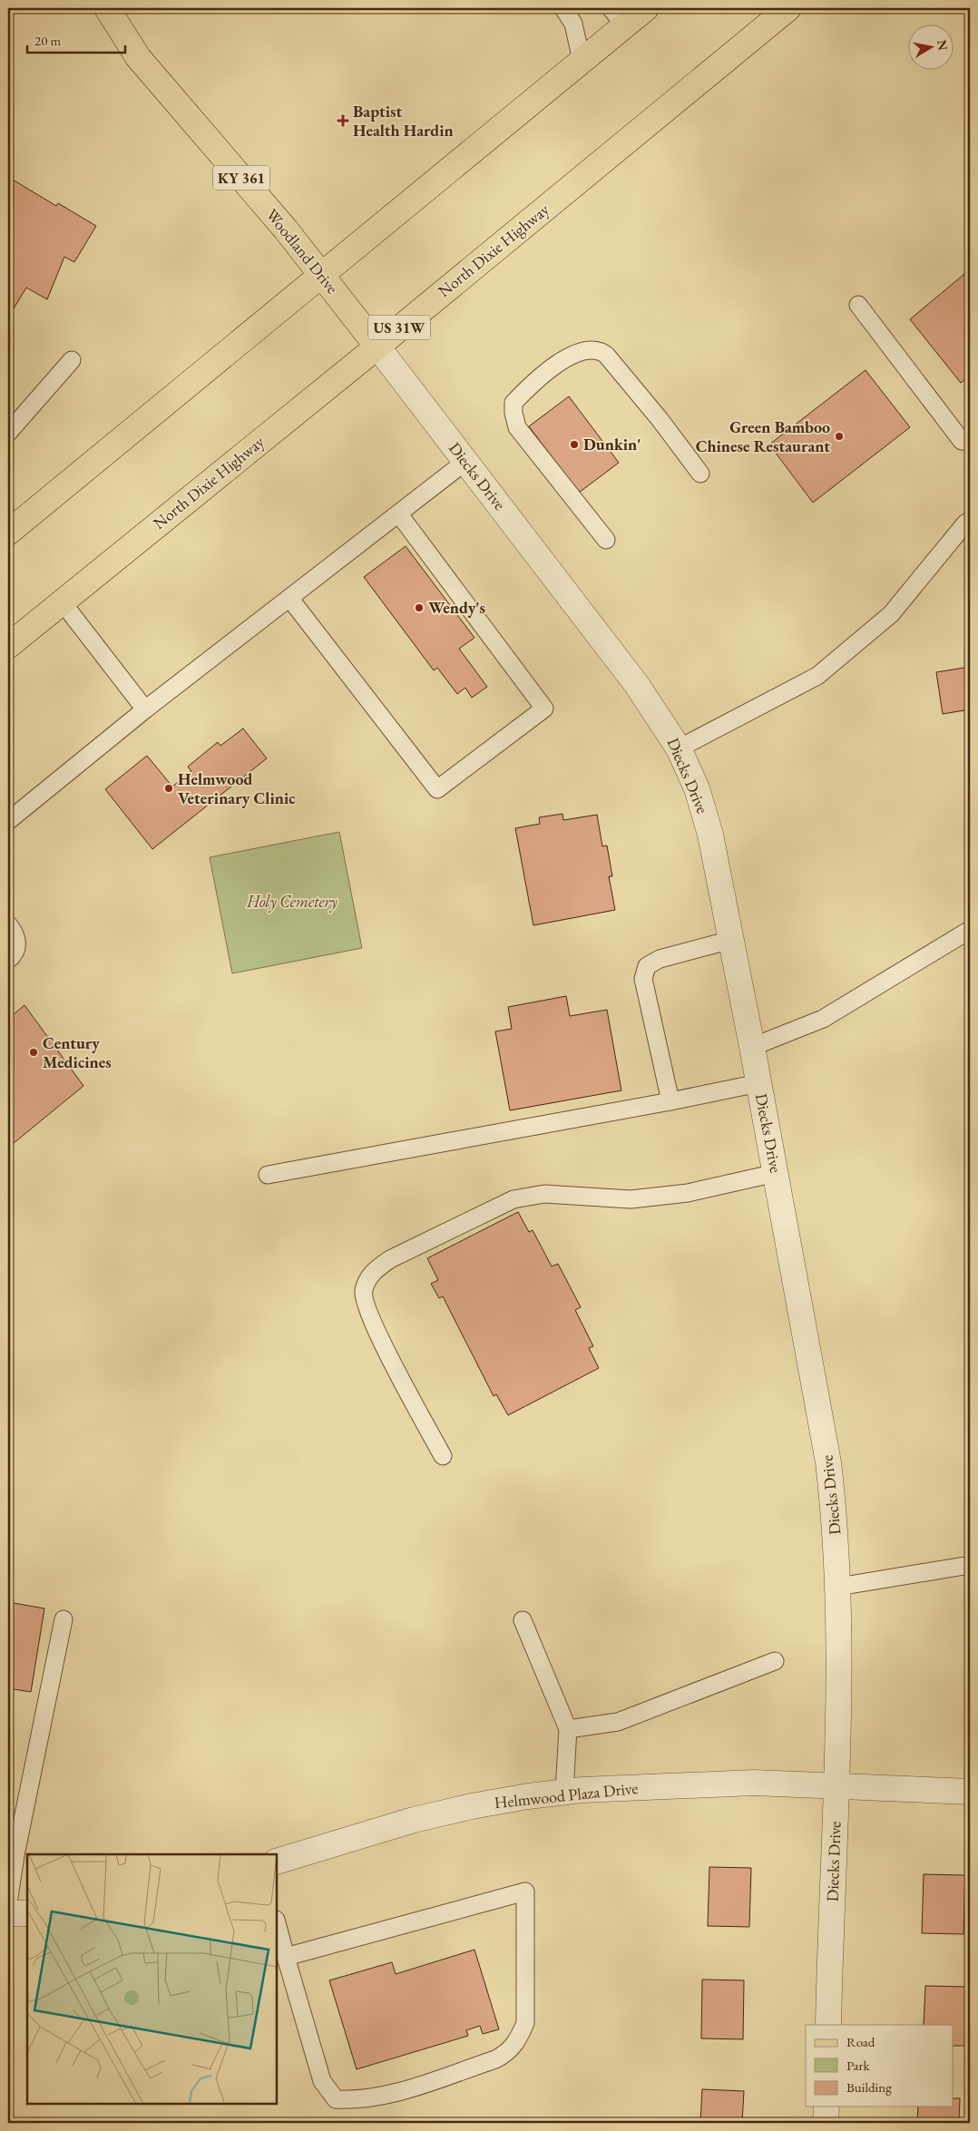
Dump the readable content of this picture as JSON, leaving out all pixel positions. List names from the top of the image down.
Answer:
{
  "streets": {
    "main road": [
      "KY 361",
      "North Dixie Highway",
      "Woodland Drive",
      "US 31W"
    ],
    "street": ["Diecks Drive", "Helmwood Plaza Drive"]
  },
  "crossings": [
    ["North Dixie Highway", "Woodland Drive"],
    ["North Dixie Highway", "Diecks Drive"],
    ["Woodland Drive", "Diecks Drive"],
    ["Diecks Drive", "Helmwood Plaza Drive"]
  ],
  "parks": ["Holy Cemetery"],
  "places": {
    "health": ["Baptist Health Hardin"],
    "other": [
      "Green Bamboo Chinese Restaurant",
      "Dunkin'",
      "Wendy's",
      "Helmwood Veterinary Clinic",
      "Century Medicines"
    ]
  },
  "legend": ["Road", "Park", "Building"],
  "scale_bar": "20 m",
  "north": "right"
}
